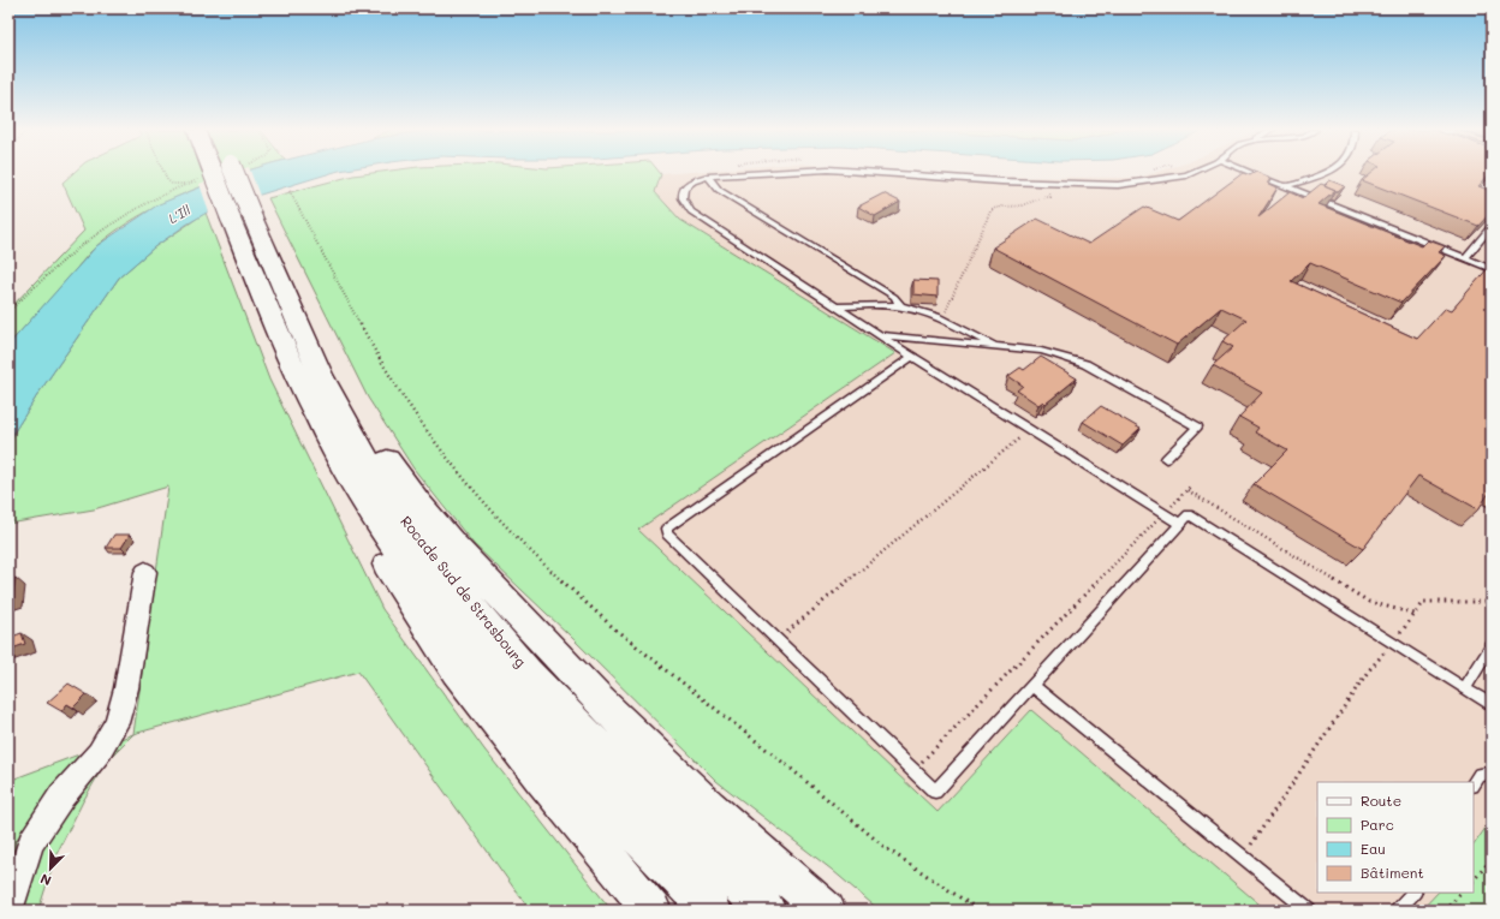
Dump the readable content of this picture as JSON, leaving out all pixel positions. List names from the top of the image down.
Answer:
{
  "streets": {
    "highway": ["Rocade Sud de Strasbourg"]
  },
  "water": ["L'Ill"],
  "legend": [
    "Route",
    "Parc",
    "Eau",
    "Bâtiment"
  ],
  "north": "bottom left"
}
